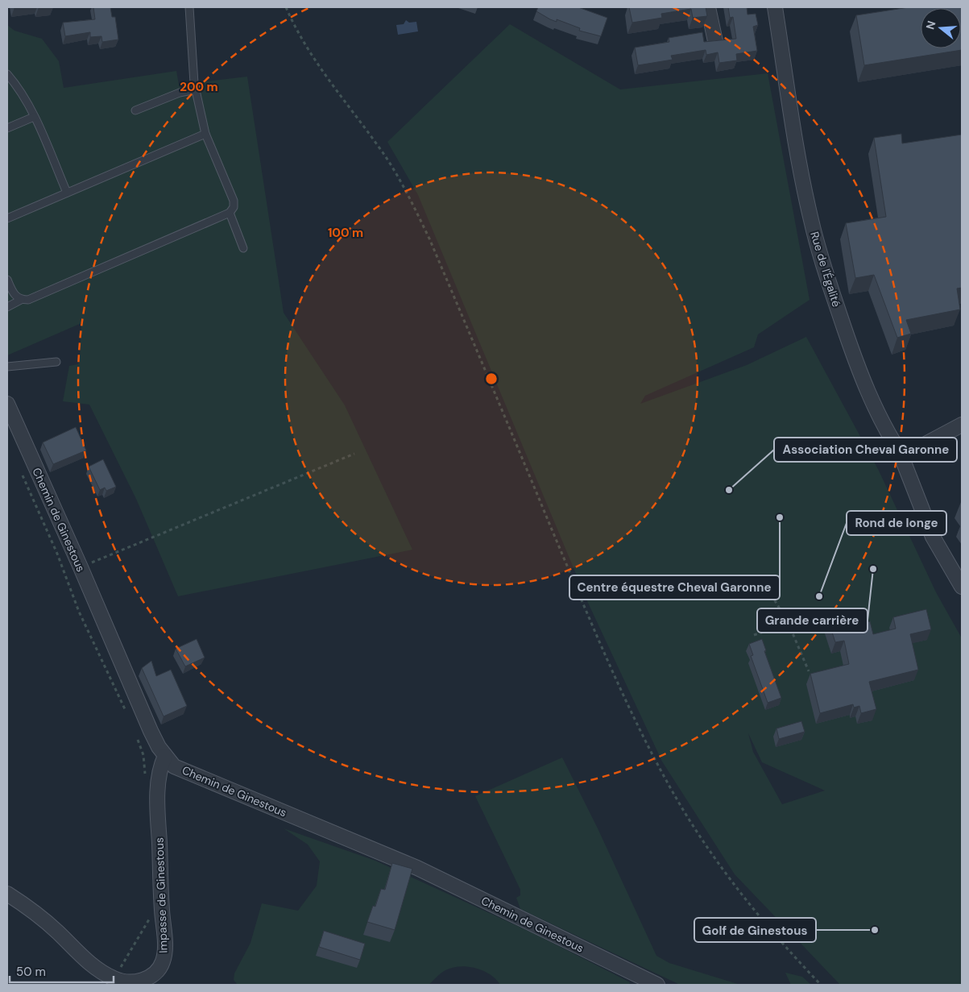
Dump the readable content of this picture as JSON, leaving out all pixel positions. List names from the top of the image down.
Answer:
{
  "streets": {
    "street": ["Rue de l'Égalité", "Chemin de Ginestous", "Impasse de Ginestous"]
  },
  "crossings": [
    ["Chemin de Ginestous", "Impasse de Ginestous"]
  ],
  "places": [
    "Association Cheval Garonne",
    "Centre équestre Cheval Garonne",
    "Grande carrière",
    "Rond de longe",
    "Golf de Ginestous"
  ],
  "scale_bar": "50 m",
  "north": "left",
  "rings": ["200 m", "100 m"]
}
